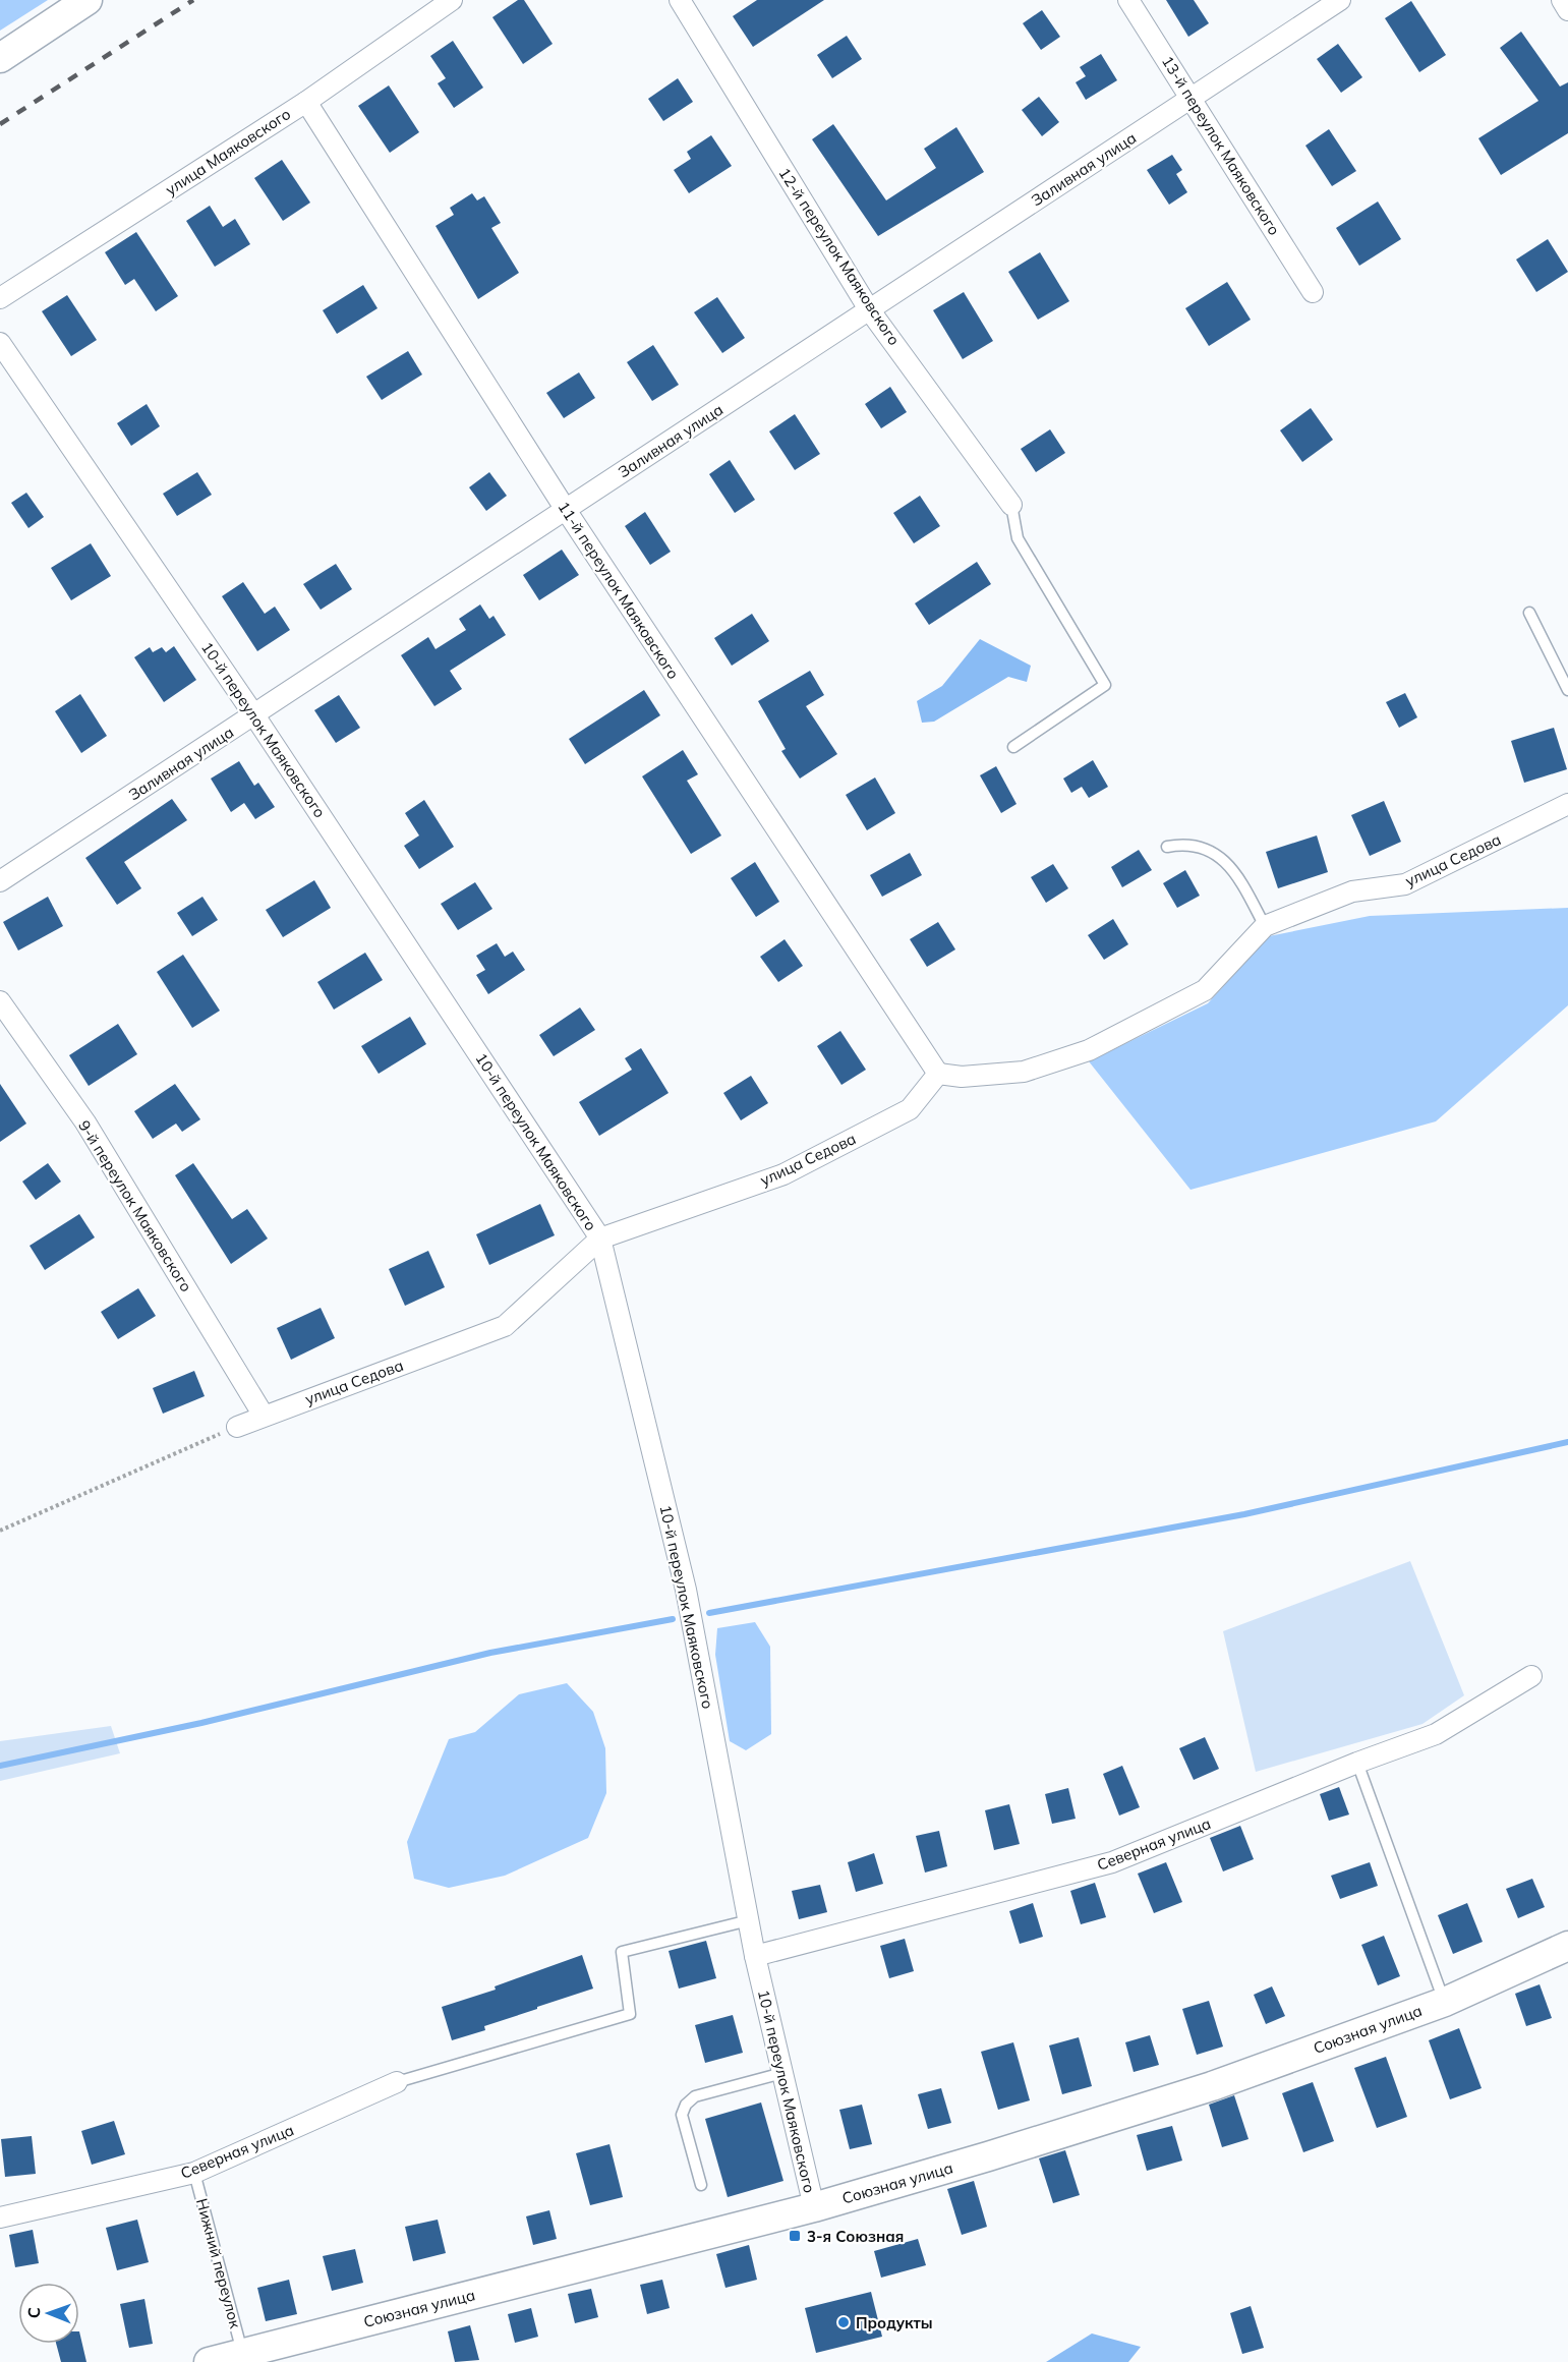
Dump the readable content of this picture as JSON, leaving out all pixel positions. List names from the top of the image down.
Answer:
{
  "streets": {
    "street": [
      "13-й переулок Маяковского",
      "улица Маяковского",
      "Заливная улица",
      "12-й переулок Маяковского",
      "11-й переулок Маяковского",
      "10-й переулок Маяковского",
      "улица Седова",
      "9-й переулок Маяковского",
      "Северная улица",
      "Союзная улица"
    ],
    "lane": ["Нижний переулок"]
  },
  "crossings": [
    ["13-й переулок Маяковского", "Заливная улица"],
    ["улица Маяковского", "11-й переулок Маяковского"],
    ["Заливная улица", "12-й переулок Маяковского"],
    ["Заливная улица", "11-й переулок Маяковского"],
    ["Заливная улица", "10-й переулок Маяковского"],
    ["11-й переулок Маяковского", "улица Седова"],
    ["10-й переулок Маяковского", "улица Седова"],
    ["10-й переулок Маяковского", "Северная улица"],
    ["10-й переулок Маяковского", "Союзная улица"],
    ["улица Седова", "9-й переулок Маяковского"],
    ["Северная улица", "Нижний переулок"],
    ["Союзная улица", "Нижний переулок"]
  ],
  "places": {
    "transit": ["3-я Союзная"],
    "other": ["Продукты"]
  },
  "north": "left"
}
